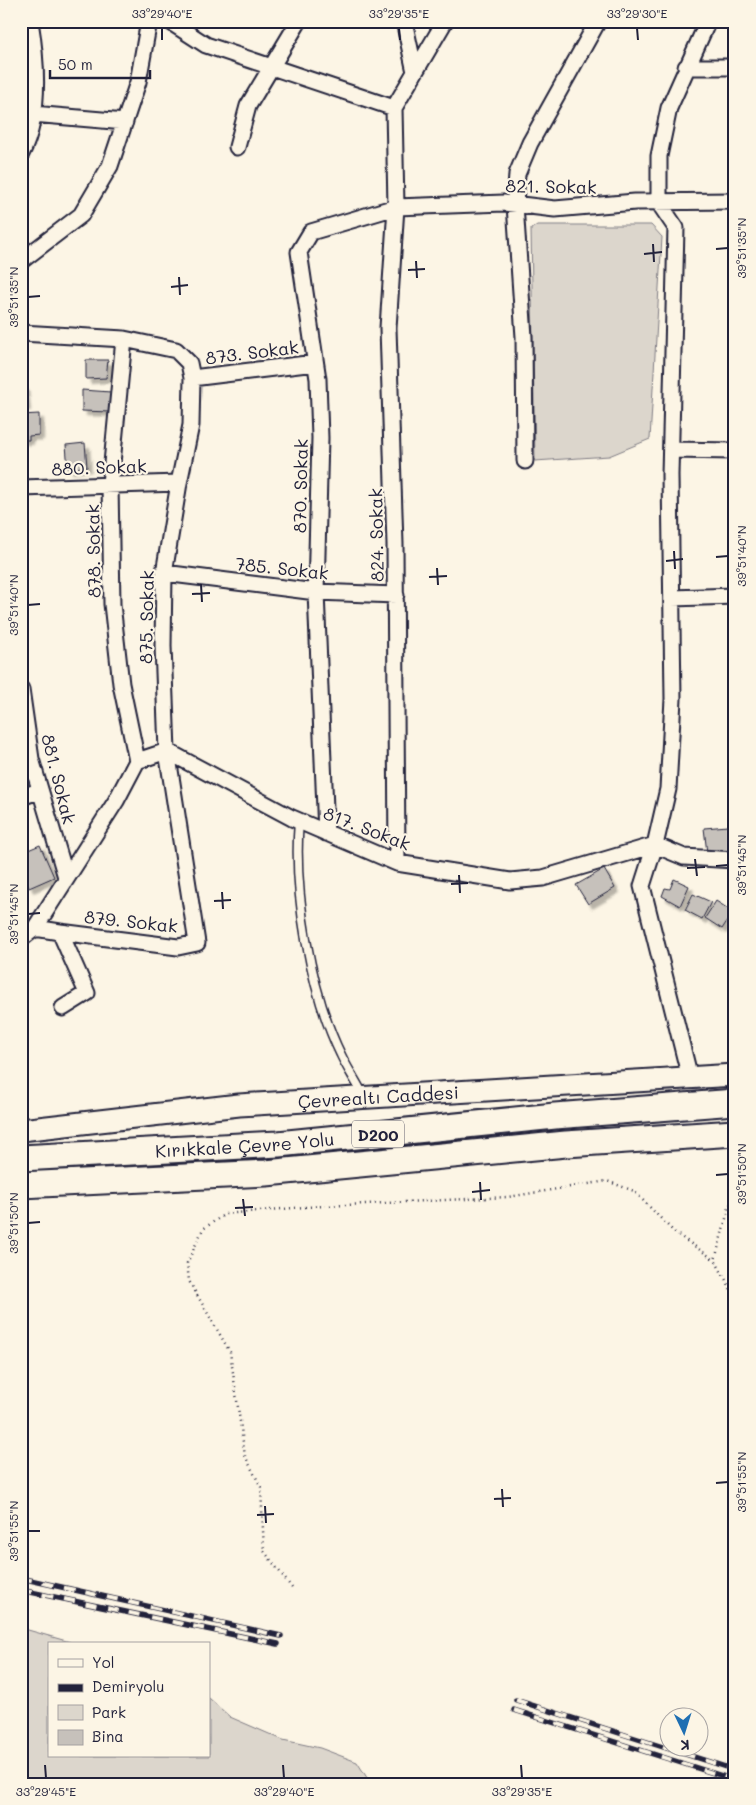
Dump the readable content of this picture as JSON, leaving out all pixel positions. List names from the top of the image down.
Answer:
{
  "streets": {
    "highway": ["D200", "Kırıkkale Çevre Yolu"],
    "main road": ["Çevrealtı Caddesi"],
    "street": [
      "821. Sokak",
      "873. Sokak",
      "880. Sokak",
      "870. Sokak",
      "824. Sokak",
      "878. Sokak",
      "785. Sokak",
      "875. Sokak",
      "881. Sokak",
      "817. Sokak",
      "879. Sokak"
    ]
  },
  "crossings": [
    ["821. Sokak", "870. Sokak"],
    ["821. Sokak", "824. Sokak"],
    ["873. Sokak", "870. Sokak"],
    ["873. Sokak", "875. Sokak"],
    ["880. Sokak", "878. Sokak"],
    ["880. Sokak", "875. Sokak"],
    ["870. Sokak", "824. Sokak"],
    ["870. Sokak", "785. Sokak"],
    ["870. Sokak", "817. Sokak"],
    ["824. Sokak", "785. Sokak"],
    ["824. Sokak", "817. Sokak"],
    ["878. Sokak", "875. Sokak"],
    ["785. Sokak", "875. Sokak"],
    ["875. Sokak", "817. Sokak"],
    ["875. Sokak", "879. Sokak"]
  ],
  "legend": [
    "Yol",
    "Demiryolu",
    "Park",
    "Bina"
  ],
  "scale_bar": "50 m",
  "north": "bottom",
  "coordinates": [
    "33°29'40\"E",
    "33°29'35\"E",
    "33°29'30\"E",
    "39°51'35\"N",
    "39°51'40\"N",
    "39°51'45\"N",
    "39°51'50\"N",
    "39°51'55\"N",
    "33°29'45\"E"
  ]
}
